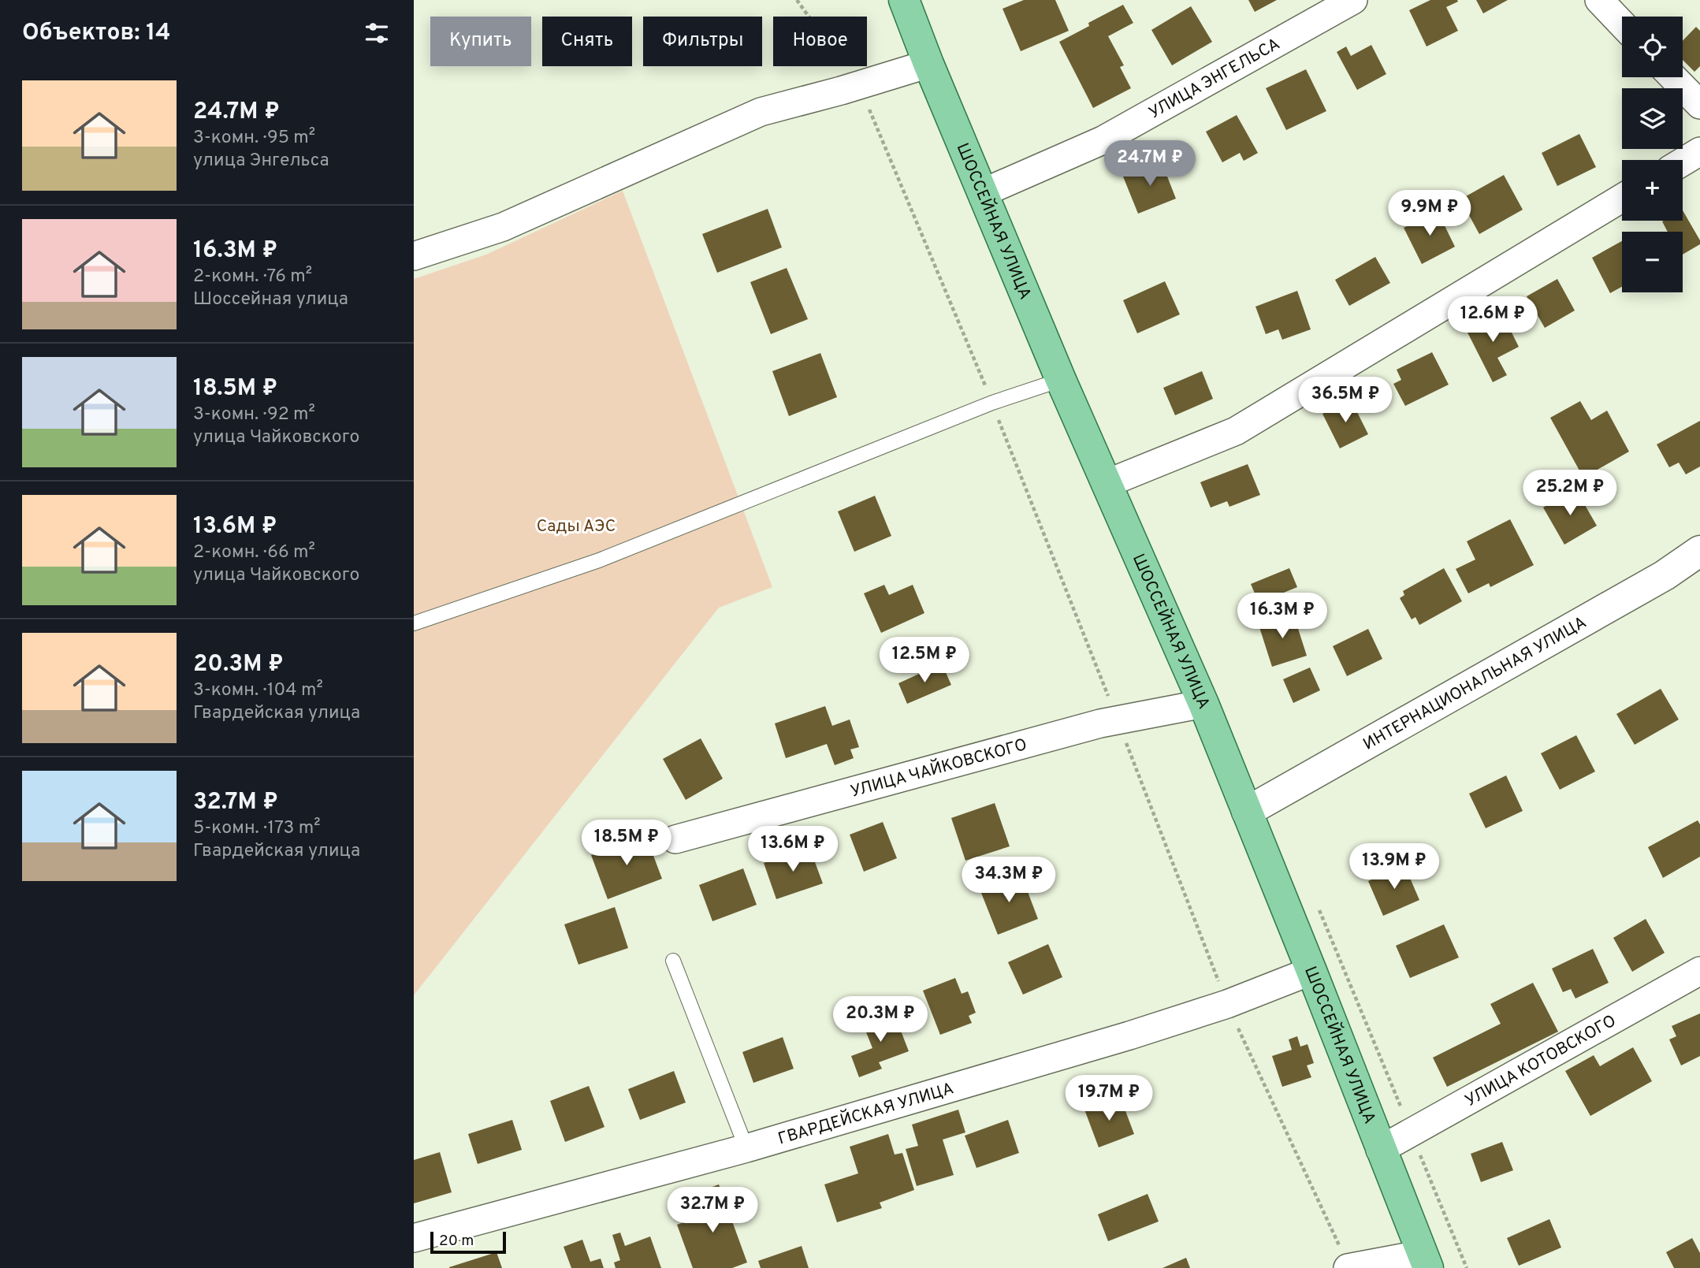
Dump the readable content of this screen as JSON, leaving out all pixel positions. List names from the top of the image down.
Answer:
{
  "streets": {
    "main road": ["ШОССЕЙНАЯ УЛИЦА"],
    "street": [
      "УЛИЦА ЭНГЕЛЬСА",
      "ИНТЕРНАЦИОНАЛЬНАЯ УЛИЦА",
      "УЛИЦА ЧАЙКОВСКОГО",
      "УЛИЦА КОТОВСКОГО",
      "ГВАРДЕЙСКАЯ УЛИЦА"
    ]
  },
  "crossings": [
    ["УЛИЦА ЭНГЕЛЬСА", "ШОССЕЙНАЯ УЛИЦА"],
    ["ШОССЕЙНАЯ УЛИЦА", "ИНТЕРНАЦИОНАЛЬНАЯ УЛИЦА"],
    ["ШОССЕЙНАЯ УЛИЦА", "УЛИЦА ЧАЙКОВСКОГО"],
    ["ШОССЕЙНАЯ УЛИЦА", "УЛИЦА КОТОВСКОГО"],
    ["ШОССЕЙНАЯ УЛИЦА", "ГВАРДЕЙСКАЯ УЛИЦА"]
  ],
  "parks": ["Сады АЭС"],
  "scale_bar": "20 m",
  "page": {
    "heading": "Объектов: 14",
    "map_buttons": ["+", "−"],
    "chip": [
      "Купить",
      "Снять",
      "Фильтры",
      "Новое"
    ],
    "list": [
      {
        "name": "24.7M ₽",
        "note": "3-комн. · 95 m² · улица Энгельса"
      },
      {
        "name": "16.3M ₽",
        "note": "2-комн. · 76 m² · Шоссейная улица"
      },
      {
        "name": "18.5M ₽",
        "note": "3-комн. · 92 m² · улица Чайковского"
      },
      {
        "name": "13.6M ₽",
        "note": "2-комн. · 66 m² · улица Чайковского"
      },
      {
        "name": "20.3M ₽",
        "note": "3-комн. · 104 m² · Гвардейская улица"
      },
      {
        "name": "32.7M ₽",
        "note": "5-комн. · 173 m² · Гвардейская улица"
      }
    ],
    "price": [
      "24.7M ₽",
      "9.9M ₽",
      "12.6M ₽",
      "36.5M ₽",
      "25.2M ₽",
      "16.3M ₽",
      "12.5M ₽",
      "18.5M ₽",
      "13.6M ₽",
      "13.9M ₽",
      "34.3M ₽",
      "20.3M ₽",
      "19.7M ₽",
      "32.7M ₽"
    ],
    "scale": "20 m"
  }
}
